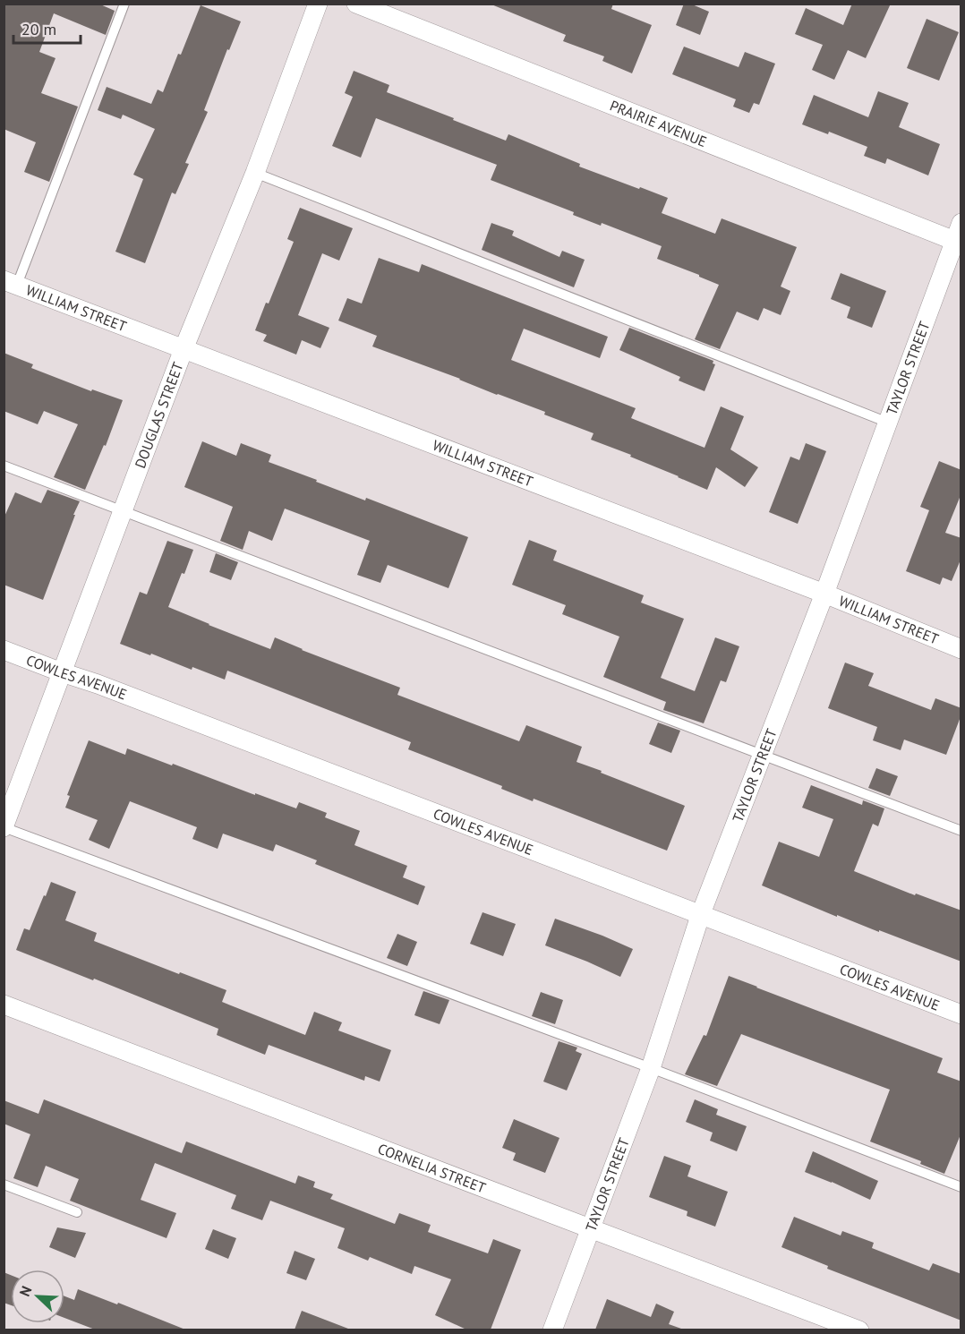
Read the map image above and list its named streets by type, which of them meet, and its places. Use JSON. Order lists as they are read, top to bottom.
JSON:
{
  "streets": {
    "street": [
      "PRAIRIE AVENUE",
      "WILLIAM STREET",
      "TAYLOR STREET",
      "DOUGLAS STREET",
      "COWLES AVENUE",
      "CORNELIA STREET"
    ]
  },
  "crossings": [
    ["PRAIRIE AVENUE", "TAYLOR STREET"],
    ["WILLIAM STREET", "TAYLOR STREET"],
    ["WILLIAM STREET", "DOUGLAS STREET"],
    ["TAYLOR STREET", "COWLES AVENUE"],
    ["TAYLOR STREET", "CORNELIA STREET"],
    ["DOUGLAS STREET", "COWLES AVENUE"]
  ],
  "scale_bar": "20 m",
  "north": "top left"
}
